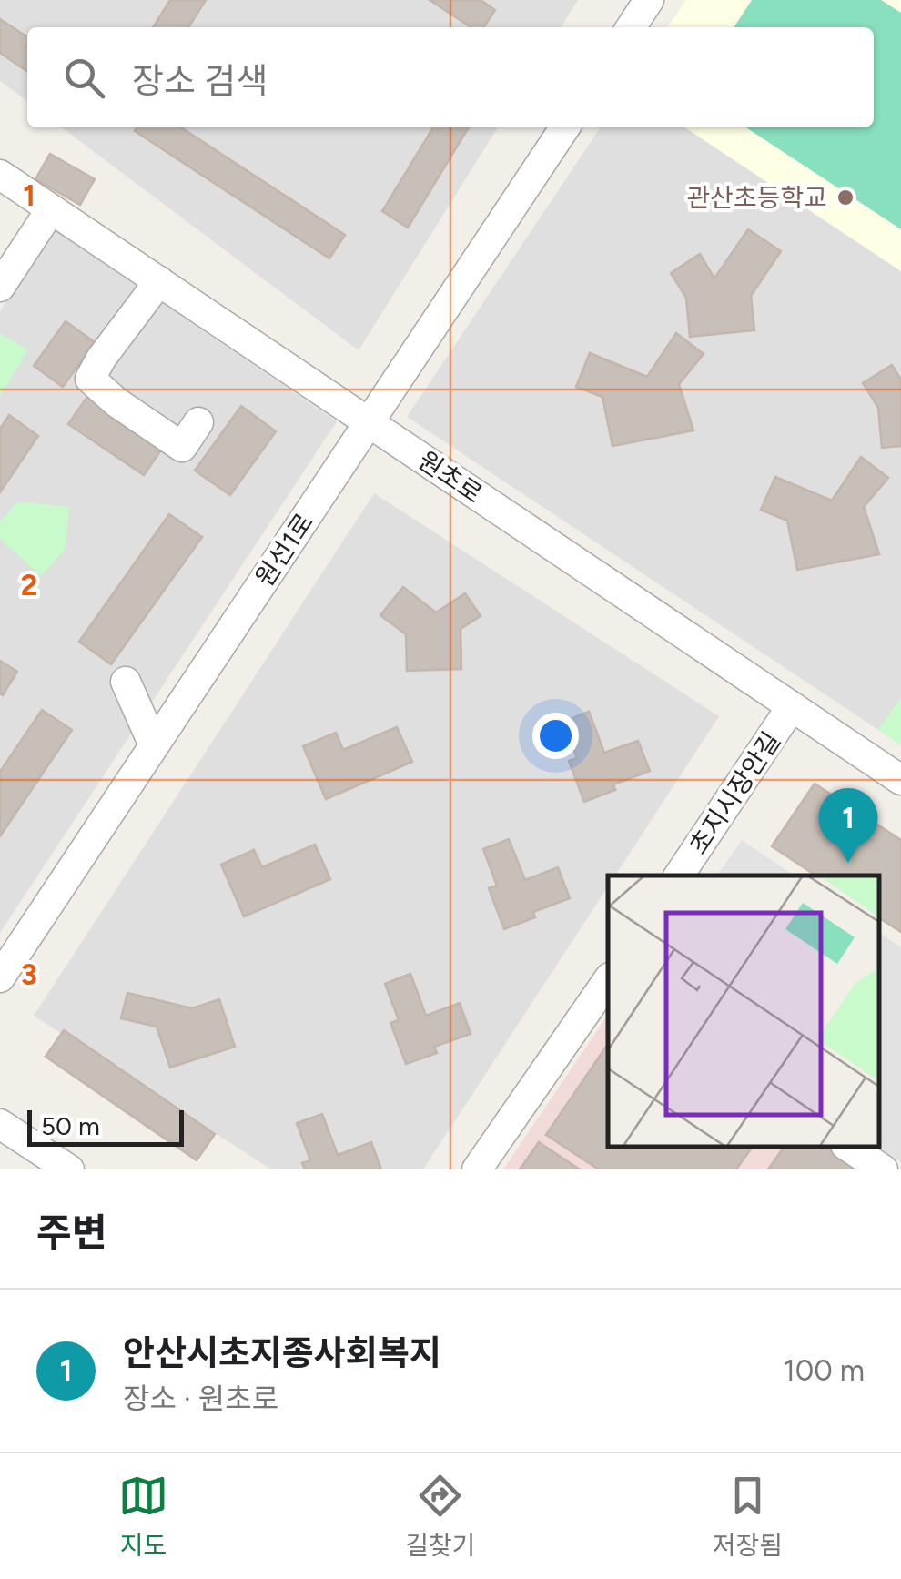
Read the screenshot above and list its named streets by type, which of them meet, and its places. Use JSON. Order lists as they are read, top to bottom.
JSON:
{
  "streets": {
    "street": ["원초로", "원선1로", "초지시장안길"]
  },
  "crossings": [
    ["원초로", "원선1로"],
    ["원초로", "초지시장안길"]
  ],
  "places": ["관산초등학교"],
  "scale_bar": "50 m",
  "page": {
    "search": "장소 검색",
    "pins": "1",
    "scale": "50 m",
    "heading": "주변",
    "list": [
      {
        "mark": "1",
        "name": "안산시초지종사회복지",
        "note": "장소 · 원초로",
        "value": "100 m"
      }
    ],
    "nav": ["지도", "길찾기", "저장됨"]
  },
  "grid": {
    "rows": ["1", "2", "3"]
  }
}
